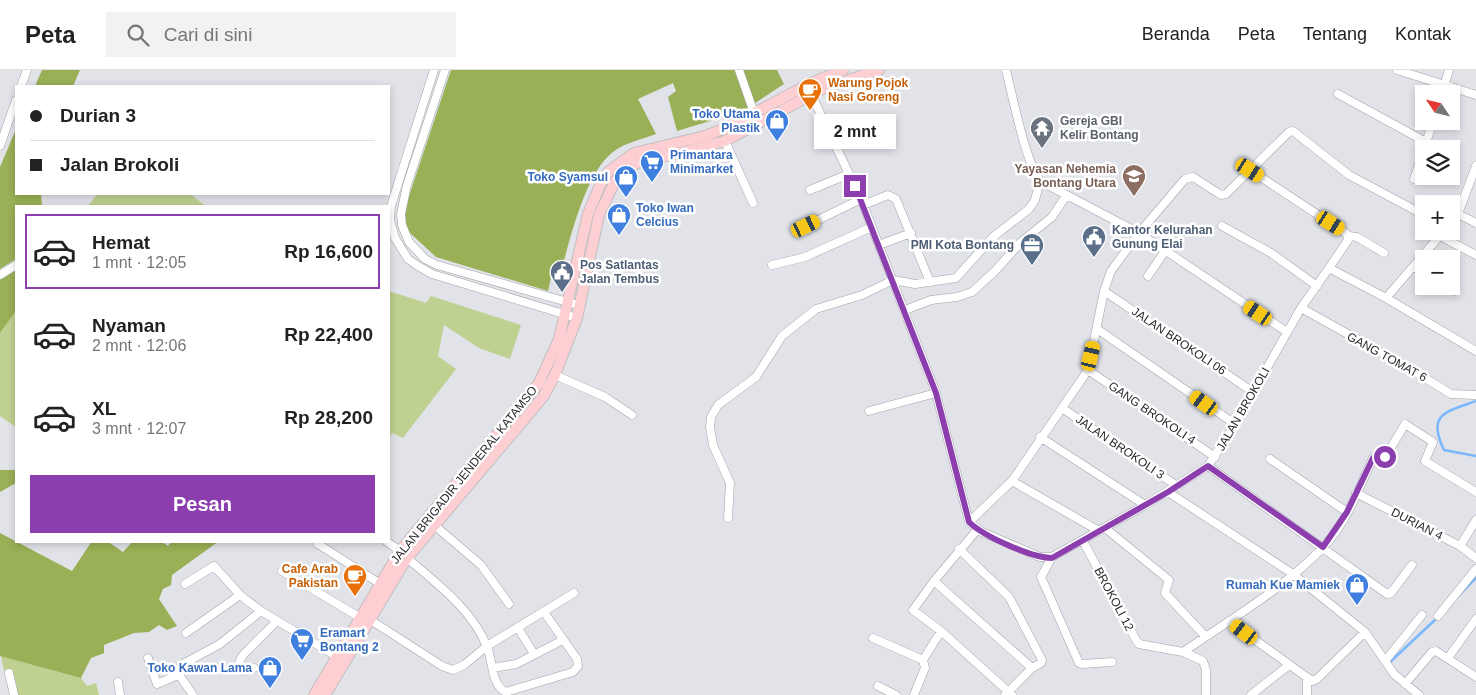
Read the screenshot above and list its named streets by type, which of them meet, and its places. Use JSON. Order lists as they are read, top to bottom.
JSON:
{
  "streets": {
    "main road": ["JALAN BRIGADIR JENDERAL KATAMSO"],
    "street": [
      "JALAN BROKOLI 06",
      "GANG TOMAT 6",
      "JALAN BROKOLI",
      "GANG BROKOLI 4",
      "JALAN BROKOLI 3",
      "DURIAN 4",
      "BROKOLI 12"
    ]
  },
  "crossings": [
    ["JALAN BROKOLI 06", "JALAN BROKOLI"],
    ["GANG TOMAT 6", "JALAN BROKOLI"],
    ["JALAN BROKOLI", "GANG BROKOLI 4"],
    ["JALAN BROKOLI", "JALAN BROKOLI 3"],
    ["JALAN BROKOLI", "BROKOLI 12"]
  ],
  "places": {
    "cafe": ["Warung Pojok Nasi Goreng", "Cafe Arab Pakistan"],
    "shop": [
      "Toko Utama Plastik",
      "Toko Syamsul",
      "Toko Iwan Celcius",
      "Rumah Kue Mamiek",
      "Toko Kawan Lama"
    ],
    "temple": ["Gereja GBI Kelir Bontang"],
    "supermarket": ["Primantara Minimarket", "Eramart Bontang 2"],
    "school or university": ["Yayasan Nehemia Bontang Utara"],
    "public building": ["Kantor Kelurahan Gunung Elai", "Pos Satlantas Jalan Tembus"],
    "office": ["PMI Kota Bontang"]
  },
  "north": "top left",
  "page": {
    "header": "Peta",
    "search": "Cari di sini",
    "nav": [
      "Beranda",
      "Peta",
      "Tentang",
      "Kontak"
    ],
    "map_buttons": ["+", "−"],
    "banner": ["Durian 3", "Jalan Brokoli"],
    "bubble": "2 mnt",
    "list": [
      {
        "name": "Hemat",
        "note": "1 mnt · 12:05",
        "value": "Rp 16,600"
      },
      {
        "name": "Nyaman",
        "note": "2 mnt · 12:06",
        "value": "Rp 22,400"
      },
      {
        "name": "XL",
        "note": "3 mnt · 12:07",
        "value": "Rp 28,200"
      }
    ],
    "buttons": "Pesan"
  }
}
